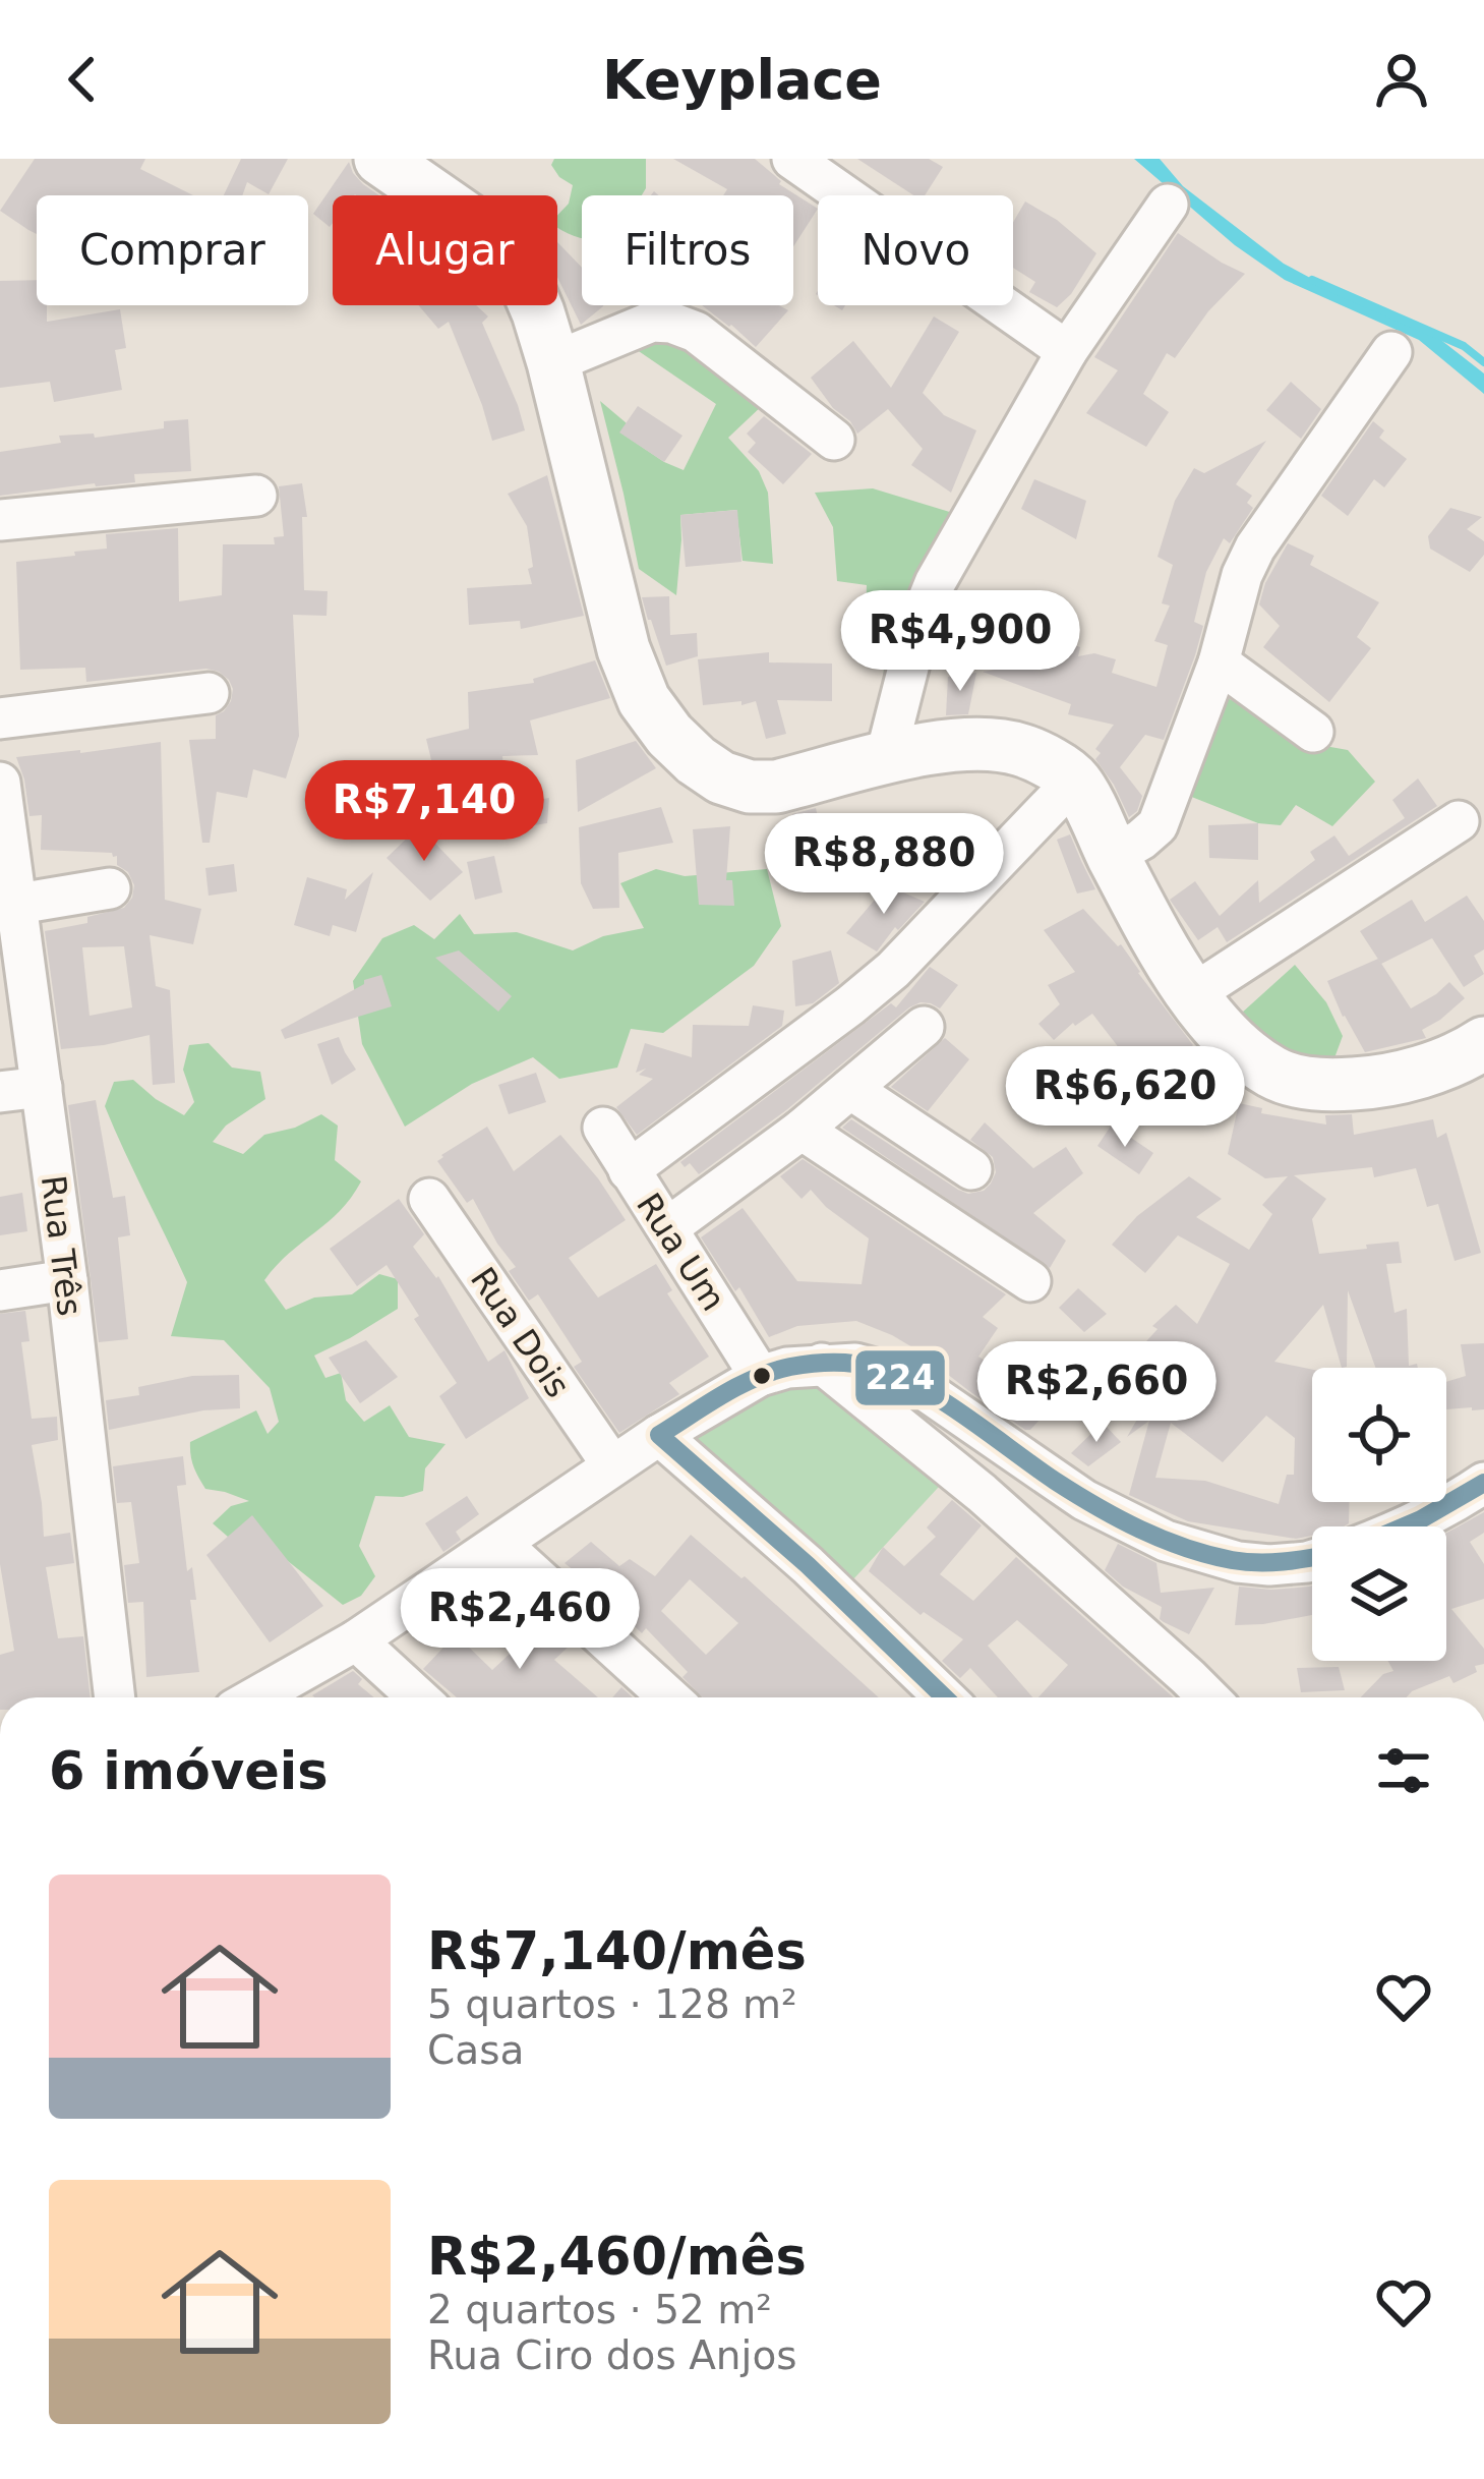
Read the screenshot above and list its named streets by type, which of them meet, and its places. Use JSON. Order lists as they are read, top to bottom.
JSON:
{
  "streets": {
    "street": ["Rua Três", "Rua Um", "Rua Dois"]
  },
  "lines": ["transit line 224"],
  "page": {
    "header": "Keyplace",
    "chip": [
      "Comprar",
      "Alugar",
      "Filtros",
      "Novo"
    ],
    "price": [
      "R$4,900",
      "R$7,140",
      "R$8,880",
      "R$6,620",
      "R$2,660",
      "R$2,460"
    ],
    "heading": "6 imóveis",
    "list": [
      {
        "name": "R$7,140/mês",
        "note": "5 quartos · 128 m² · Casa"
      },
      {
        "name": "R$2,460/mês",
        "note": "2 quartos · 52 m² · Rua Ciro dos Anjos"
      }
    ]
  }
}
